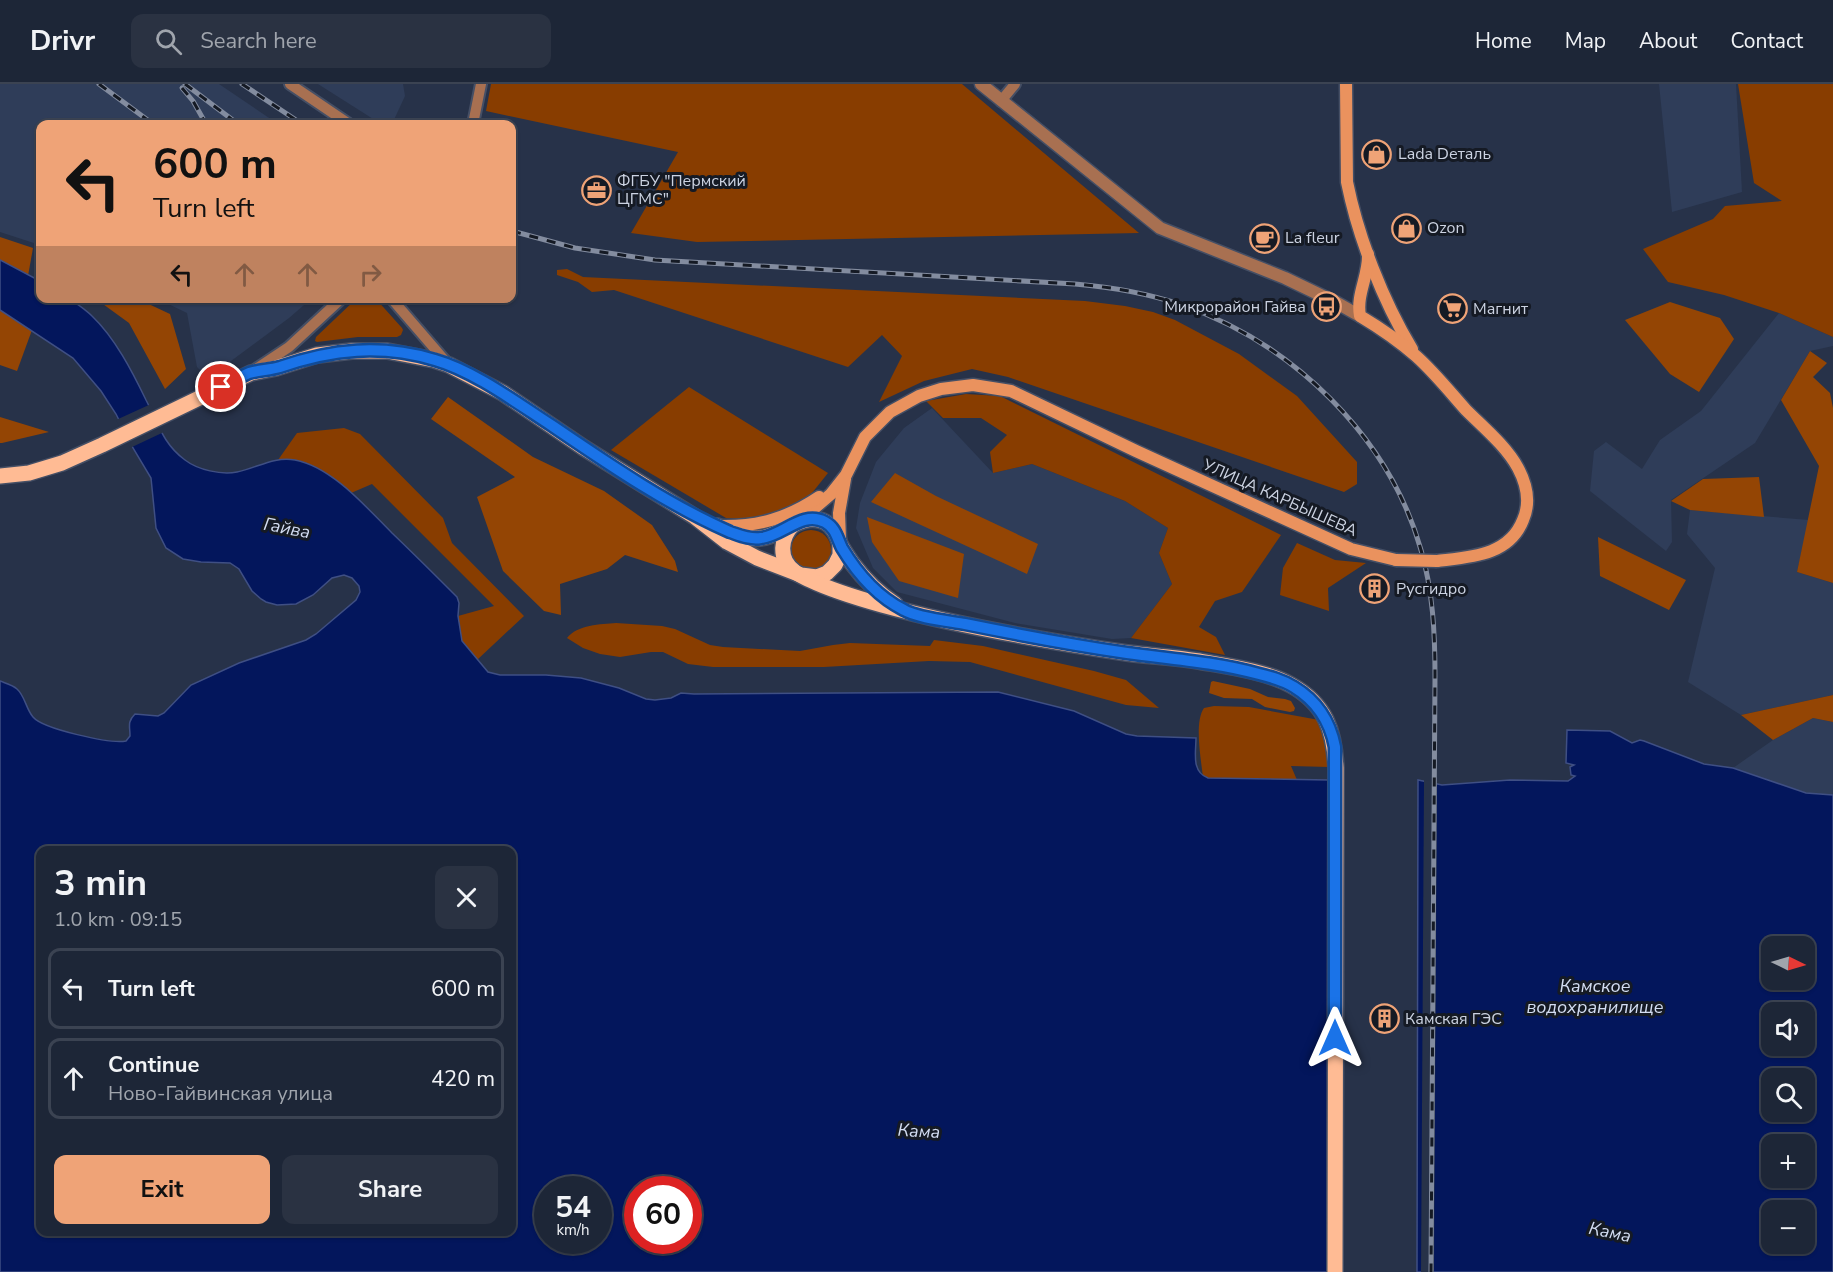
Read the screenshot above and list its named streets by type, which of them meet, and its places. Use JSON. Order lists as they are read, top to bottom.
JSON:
{
  "streets": {
    "main road": ["УЛИЦА КАРБЫШЕВА"]
  },
  "water": ["Гайва", "Камское водохранилище", "Кама"],
  "places": {
    "shop": ["Lada Dеталь", "Ozon"],
    "office": ["ФГБУ \"Пермский ЦГМС\""],
    "cafe": ["La fleur"],
    "bus stop": ["Микрорайон Гайва"],
    "supermarket": ["Магнит"],
    "building": ["Русгидро", "Камская ГЭС"]
  },
  "north": "right",
  "page": {
    "header": "Drivr",
    "search": "Search here",
    "nav": [
      "Home",
      "Map",
      "About",
      "Contact"
    ],
    "turn": ["600 m", "Turn left"],
    "heading": ["3 min", "1.0 km · 09:15"],
    "map_buttons": ["+", "−"],
    "list": [
      {
        "name": "Turn left",
        "value": "600 m"
      },
      {
        "name": "Continue",
        "note": "Ново-Гайвинская улица",
        "value": "420 m"
      }
    ],
    "buttons": ["Exit", "Share"],
    "speed": "54 km/h",
    "limit": "60"
  }
}
